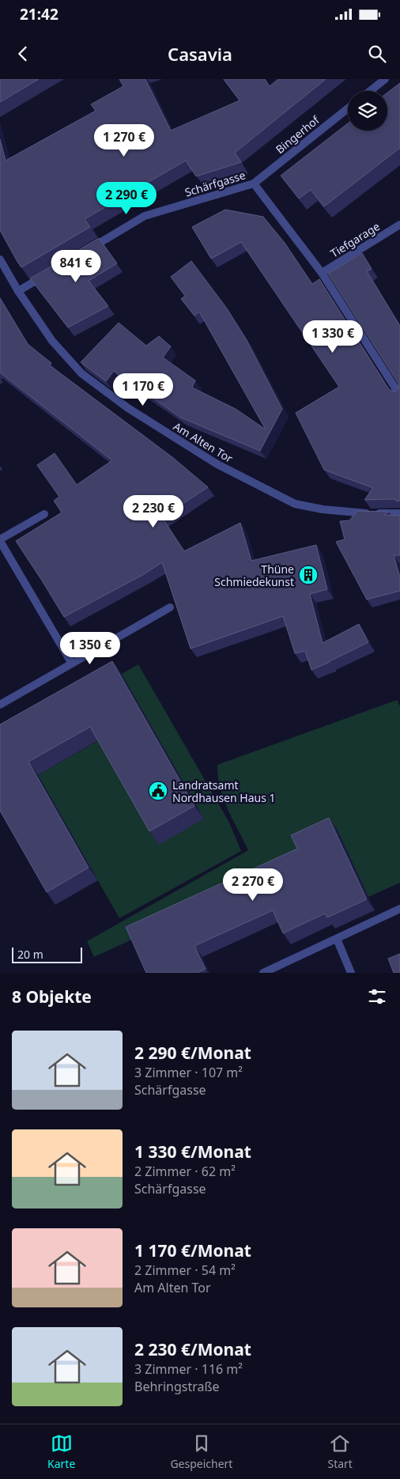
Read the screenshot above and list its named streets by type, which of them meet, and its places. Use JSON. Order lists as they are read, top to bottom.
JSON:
{
  "streets": {
    "street": [
      "Bingerhof",
      "Schärfgasse",
      "Tiefgarage",
      "Am Alten Tor"
    ]
  },
  "crossings": [
    ["Bingerhof", "Schärfgasse"],
    ["Schärfgasse", "Tiefgarage"]
  ],
  "places": {
    "building": ["Thüne Schmiedekunst"],
    "public building": ["Landratsamt Nordhausen Haus 1"]
  },
  "scale_bar": "20 m",
  "page": {
    "status": "21:42",
    "header": "Casavia",
    "price": [
      "1 270 €",
      "2 290 €",
      "841 €",
      "1 330 €",
      "1 170 €",
      "2 230 €",
      "1 350 €",
      "2 270 €"
    ],
    "scale": "20 m",
    "heading": "8 Objekte",
    "list": [
      {
        "name": "2 290 €/Monat",
        "note": "3 Zimmer · 107 m² · Schärfgasse"
      },
      {
        "name": "1 330 €/Monat",
        "note": "2 Zimmer · 62 m² · Schärfgasse"
      },
      {
        "name": "1 170 €/Monat",
        "note": "2 Zimmer · 54 m² · Am Alten Tor"
      },
      {
        "name": "2 230 €/Monat",
        "note": "3 Zimmer · 116 m² · Behringstraße"
      }
    ],
    "tabs": ["Karte", "Gespeichert", "Start"]
  }
}
